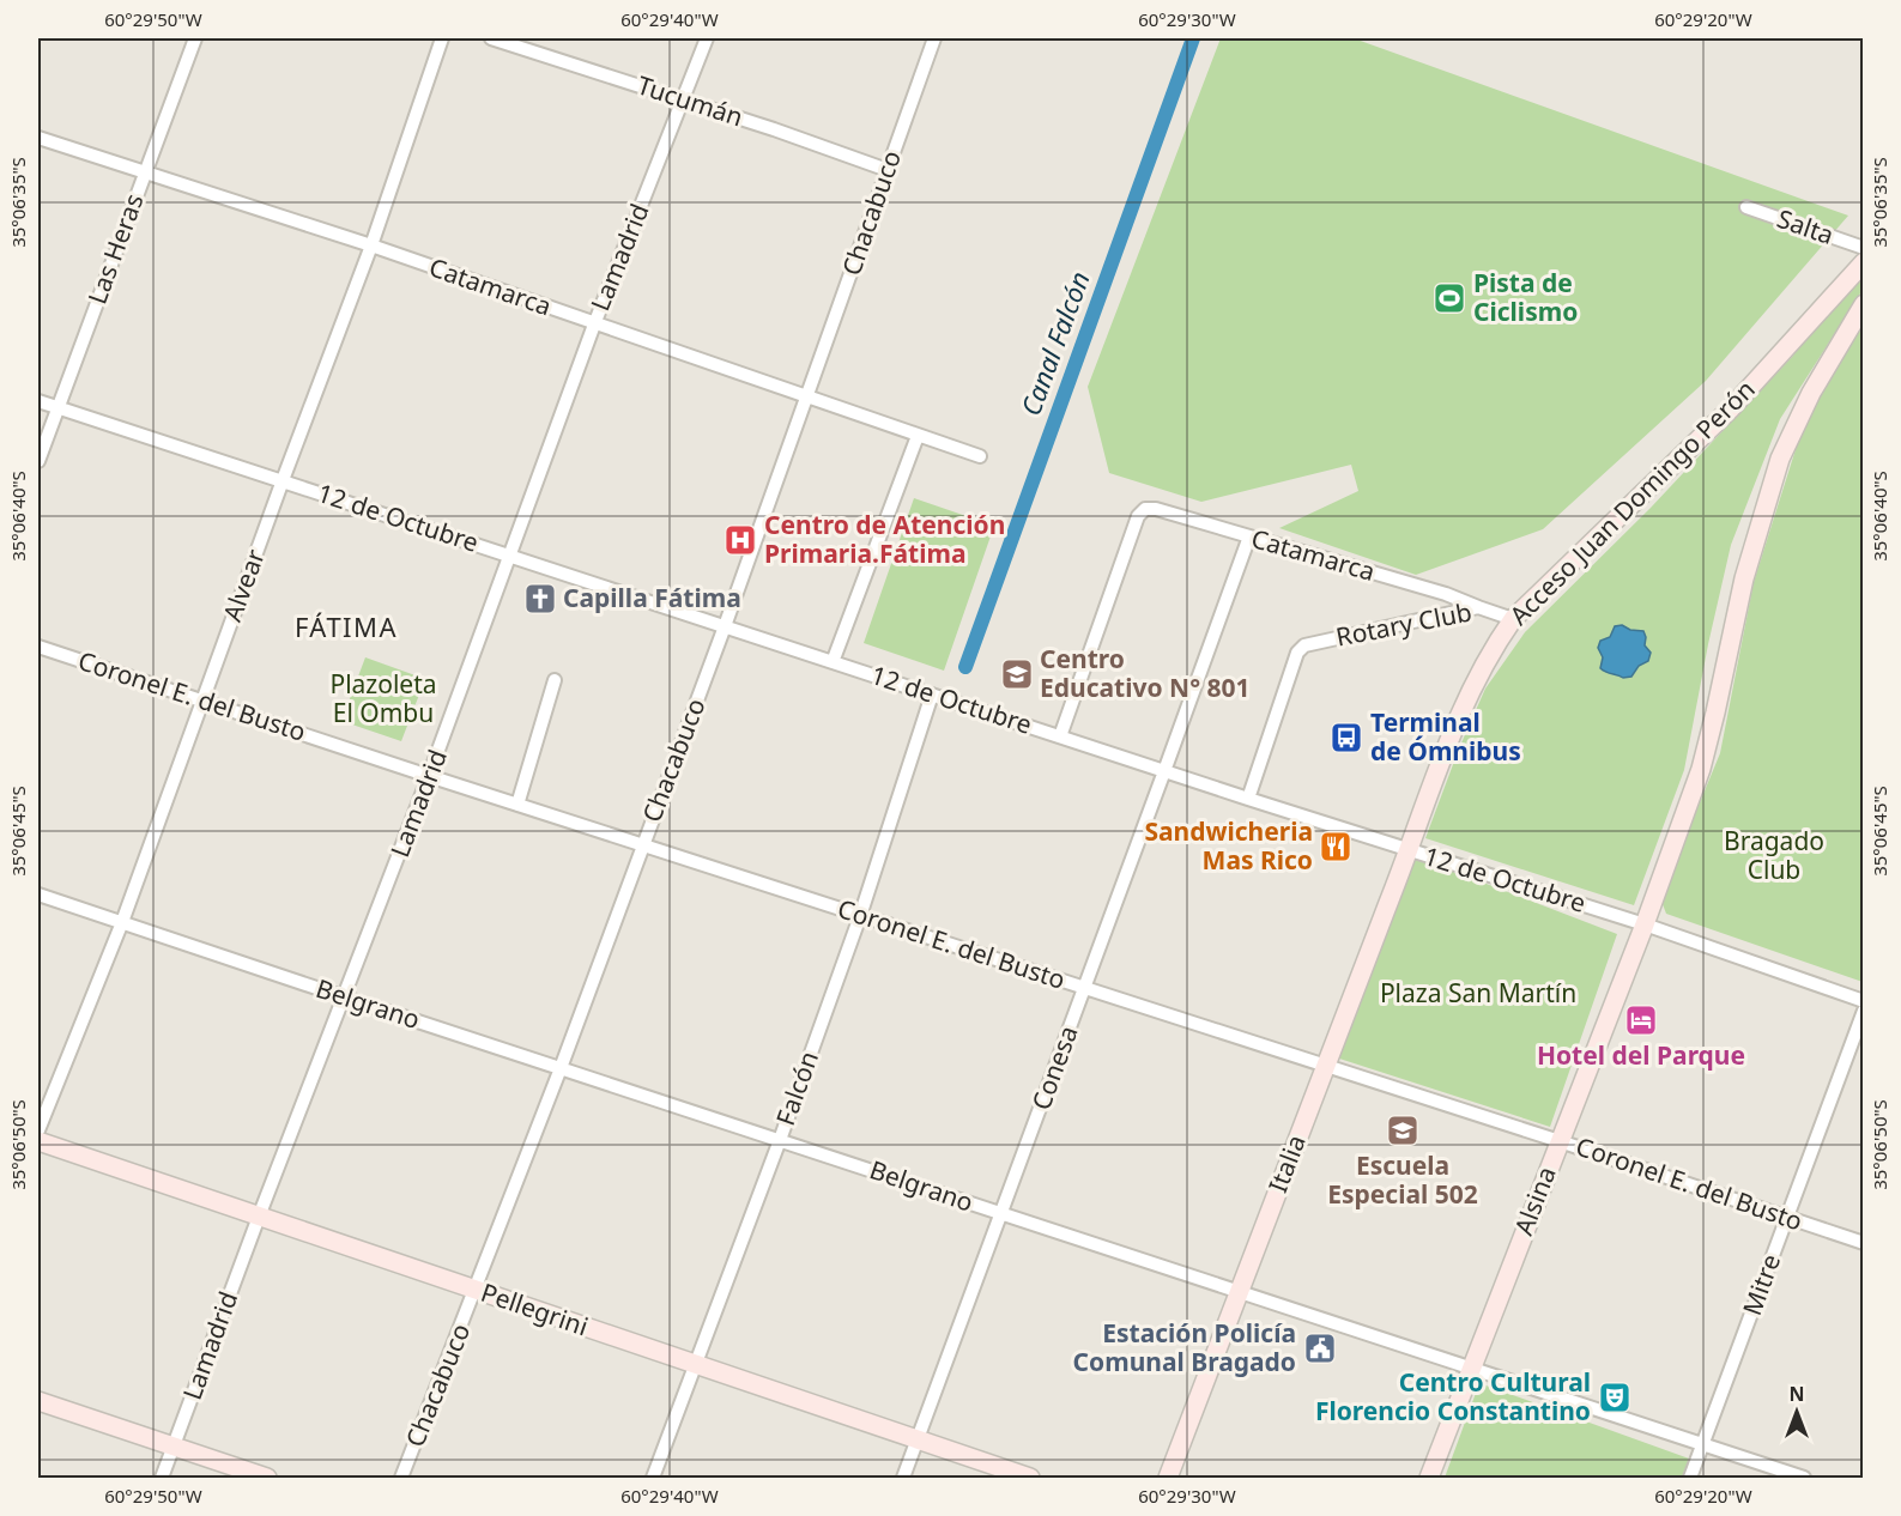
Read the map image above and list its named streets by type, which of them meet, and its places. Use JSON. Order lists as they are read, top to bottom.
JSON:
{
  "streets": {
    "main road": [
      "Acceso Juan Domingo Perón",
      "Italia",
      "Alsina",
      "Pellegrini"
    ],
    "street": [
      "Tucumán",
      "Chacabuco",
      "Salta",
      "Las Heras",
      "Lamadrid",
      "Catamarca",
      "12 de Octubre",
      "Alvear",
      "Rotary Club",
      "Coronel E. del Busto",
      "Belgrano",
      "Conesa",
      "Falcón",
      "Mitre"
    ]
  },
  "crossings": [
    ["Tucumán", "Chacabuco"],
    ["Tucumán", "Lamadrid"],
    ["Chacabuco", "Catamarca"],
    ["Chacabuco", "12 de Octubre"],
    ["Chacabuco", "Coronel E. del Busto"],
    ["Chacabuco", "Belgrano"],
    ["Chacabuco", "Pellegrini"],
    ["Las Heras", "Catamarca"],
    ["Las Heras", "12 de Octubre"],
    ["Lamadrid", "Catamarca"],
    ["Lamadrid", "12 de Octubre"],
    ["Lamadrid", "Coronel E. del Busto"],
    ["Lamadrid", "Belgrano"],
    ["Lamadrid", "Pellegrini"],
    ["Catamarca", "12 de Octubre"],
    ["Catamarca", "Alvear"],
    ["Catamarca", "Rotary Club"],
    ["Catamarca", "Conesa"],
    ["Acceso Juan Domingo Perón", "12 de Octubre"],
    ["Acceso Juan Domingo Perón", "Rotary Club"],
    ["Acceso Juan Domingo Perón", "Italia"],
    ["12 de Octubre", "Alvear"],
    ["12 de Octubre", "Rotary Club"],
    ["12 de Octubre", "Conesa"],
    ["12 de Octubre", "Falcón"],
    ["12 de Octubre", "Italia"],
    ["12 de Octubre", "Alsina"],
    ["Alvear", "Coronel E. del Busto"],
    ["Alvear", "Belgrano"],
    ["Coronel E. del Busto", "Conesa"],
    ["Coronel E. del Busto", "Falcón"],
    ["Coronel E. del Busto", "Italia"],
    ["Coronel E. del Busto", "Alsina"],
    ["Coronel E. del Busto", "Mitre"],
    ["Belgrano", "Conesa"],
    ["Belgrano", "Falcón"],
    ["Belgrano", "Italia"],
    ["Belgrano", "Alsina"],
    ["Belgrano", "Mitre"],
    ["Conesa", "Pellegrini"],
    ["Falcón", "Pellegrini"]
  ],
  "districts": ["FÁTIMA"],
  "water": ["Canal Falcón"],
  "parks": ["Plazoleta El Ombu", "Bragado Club", "Plaza San Martín"],
  "places": {
    "sports": ["Pista de Ciclismo"],
    "hospital": ["Centro de Atención Primaria.Fátima"],
    "church": ["Capilla Fátima"],
    "school or university": ["Centro Educativo N° 801", "Escuela Especial 502"],
    "bus stop": ["Terminal de Ómnibus"],
    "restaurant": ["Sandwicheria Mas Rico"],
    "hotel": ["Hotel del Parque"],
    "public building": ["Estación Policía Comunal Bragado"],
    "theatre": ["Centro Cultural Florencio Constantino"]
  },
  "north": "top",
  "coordinates": [
    "60°29'50\"W",
    "60°29'40\"W",
    "60°29'30\"W",
    "60°29'20\"W",
    "35°06'35\"S",
    "35°06'40\"S",
    "35°06'45\"S",
    "35°06'50\"S"
  ]
}
